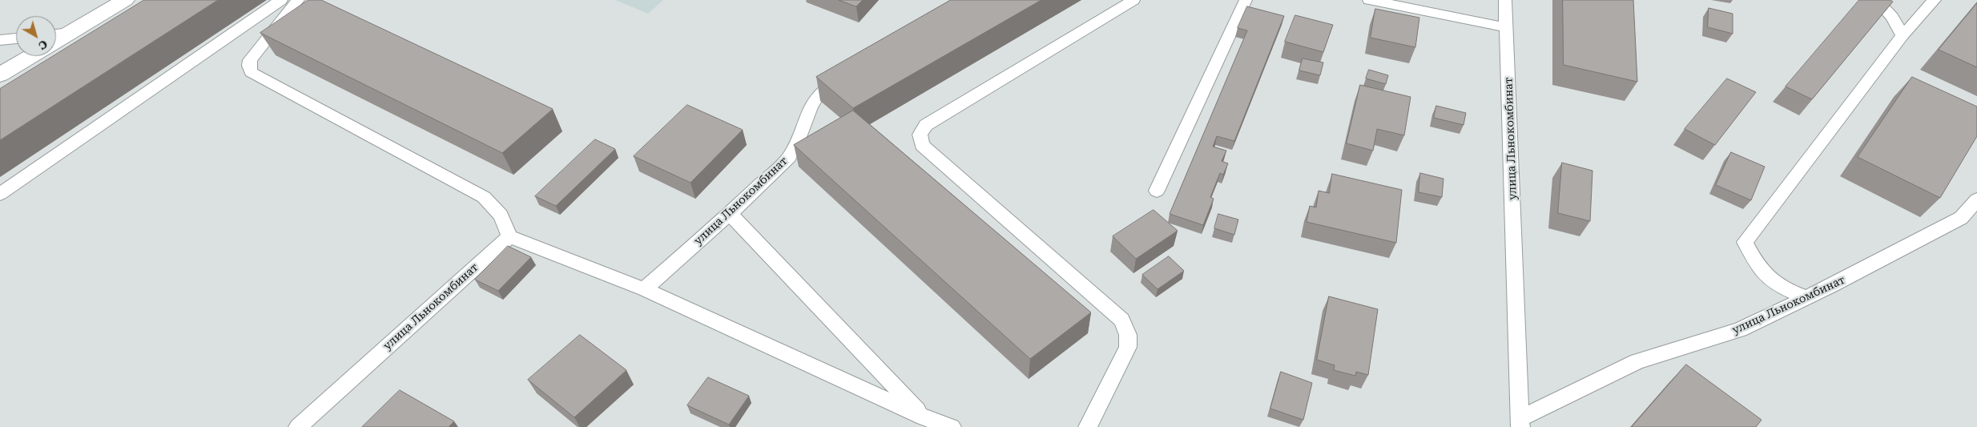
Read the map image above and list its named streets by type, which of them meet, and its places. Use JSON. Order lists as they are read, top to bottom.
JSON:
{
  "streets": {
    "lane": ["улица Льнокомбинат"]
  },
  "north": "bottom right"
}
